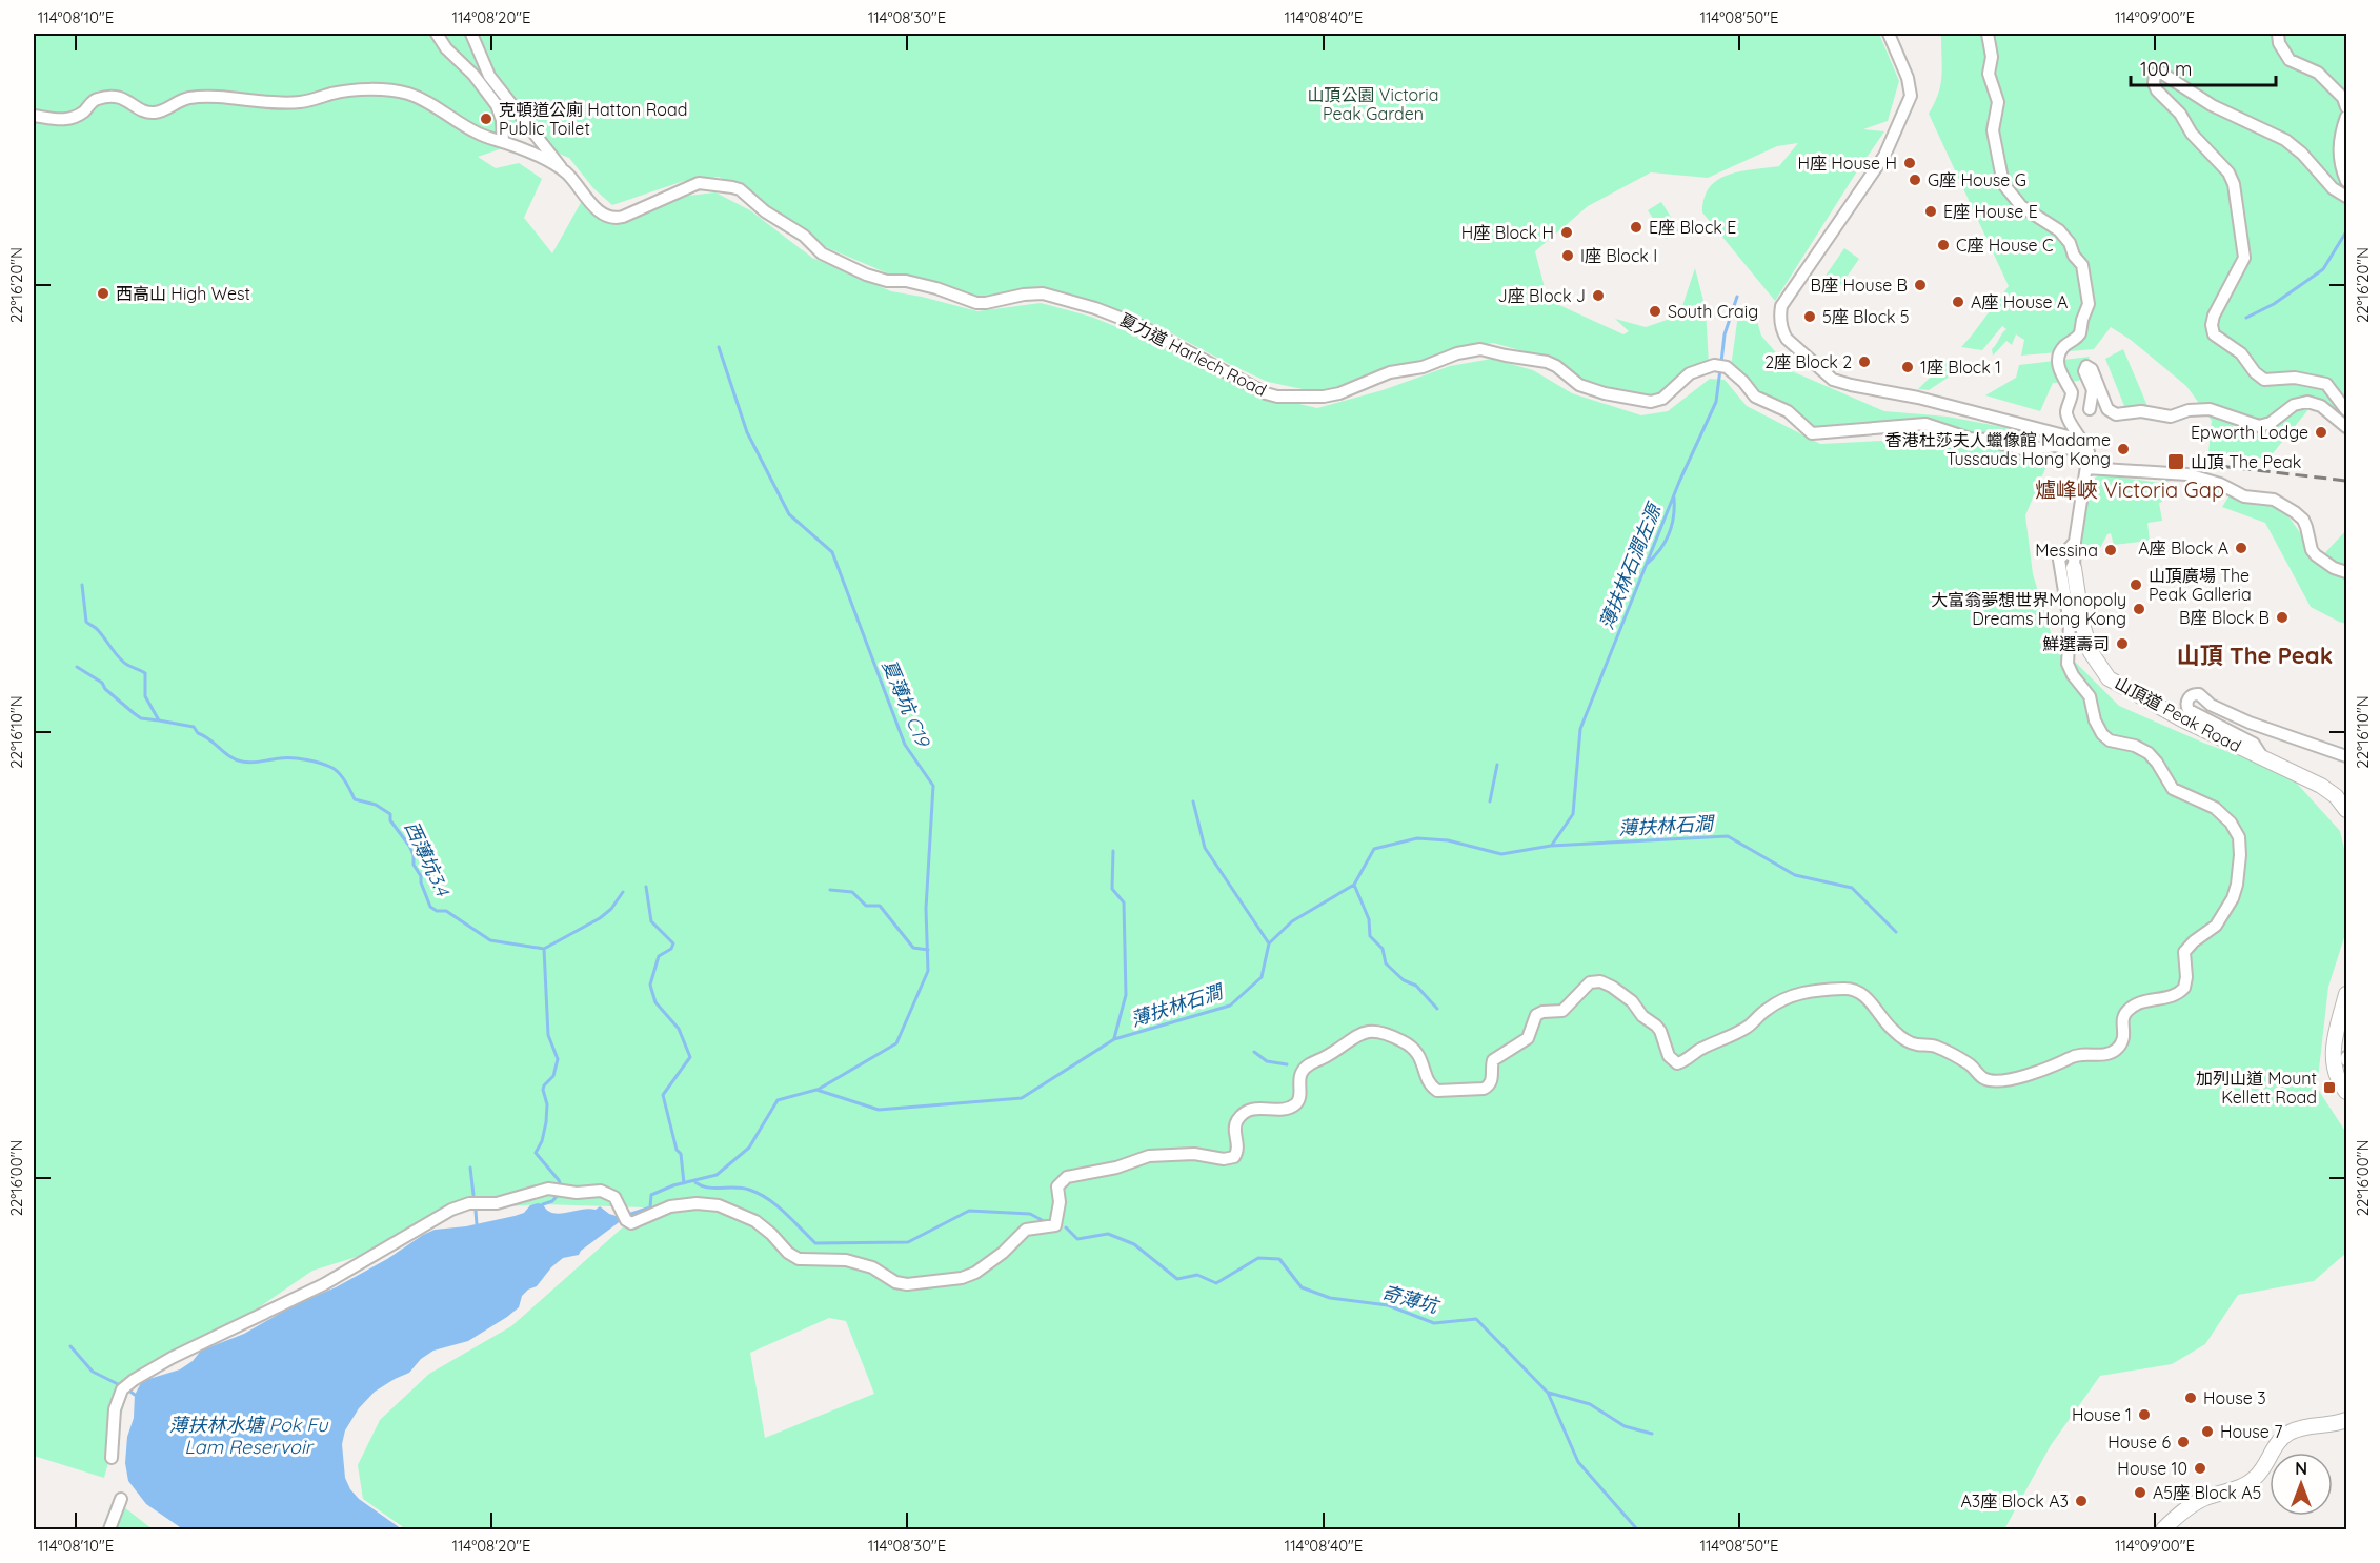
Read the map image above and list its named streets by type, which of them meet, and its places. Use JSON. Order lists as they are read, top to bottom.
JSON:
{
  "streets": {
    "main road": ["山頂道 Peak Road"],
    "street": ["夏力道 Harlech Road"]
  },
  "crossings": [
    ["夏力道 Harlech Road", "山頂道 Peak Road"]
  ],
  "districts": ["爐峰峽 Victoria Gap", "山頂 The Peak"],
  "water": [
    "薄扶林石澗左源",
    "夏薄坑 C19",
    "薄扶林石澗",
    "西薄坑3.4",
    "奇薄坑",
    "薄扶林水塘 Pok Fu Lam Reservoir"
  ],
  "parks": ["山頂公園 Victoria Peak Garden"],
  "places": {
    "other": [
      "克頓道公廁 Hatton Road Public Toilet",
      "H座 House H",
      "G座 House G",
      "E座 House E",
      "E座 Block E",
      "H座 Block H",
      "C座 House C",
      "I座 Block I",
      "B座 House B",
      "西高山 High West",
      "J座 Block J",
      "A座 House A",
      "South Craig",
      "5座 Block 5",
      "2座 Block 2",
      "1座 Block 1",
      "Epworth Lodge",
      "香港杜莎夫人蠟像館 Madame Tussauds Hong Kong",
      "A座 Block A",
      "Messina",
      "山頂廣場 The Peak Galleria",
      "大富翁夢想世界Monopoly Dreams Hong Kong",
      "B座 Block B",
      "鮮選壽司",
      "House 3",
      "House 1",
      "House 7",
      "House 6",
      "House 10",
      "A5座 Block A5",
      "A3座 Block A3"
    ],
    "transit": ["山頂 The Peak", "加列山道 Mount Kellett Road"]
  },
  "scale_bar": "100 m",
  "north": "top",
  "coordinates": [
    "114°08'10\"E",
    "114°08'20\"E",
    "114°08'30\"E",
    "114°08'40\"E",
    "114°08'50\"E",
    "114°09'00\"E",
    "22°16'20\"N",
    "22°16'10\"N",
    "22°16'00\"N"
  ]
}
